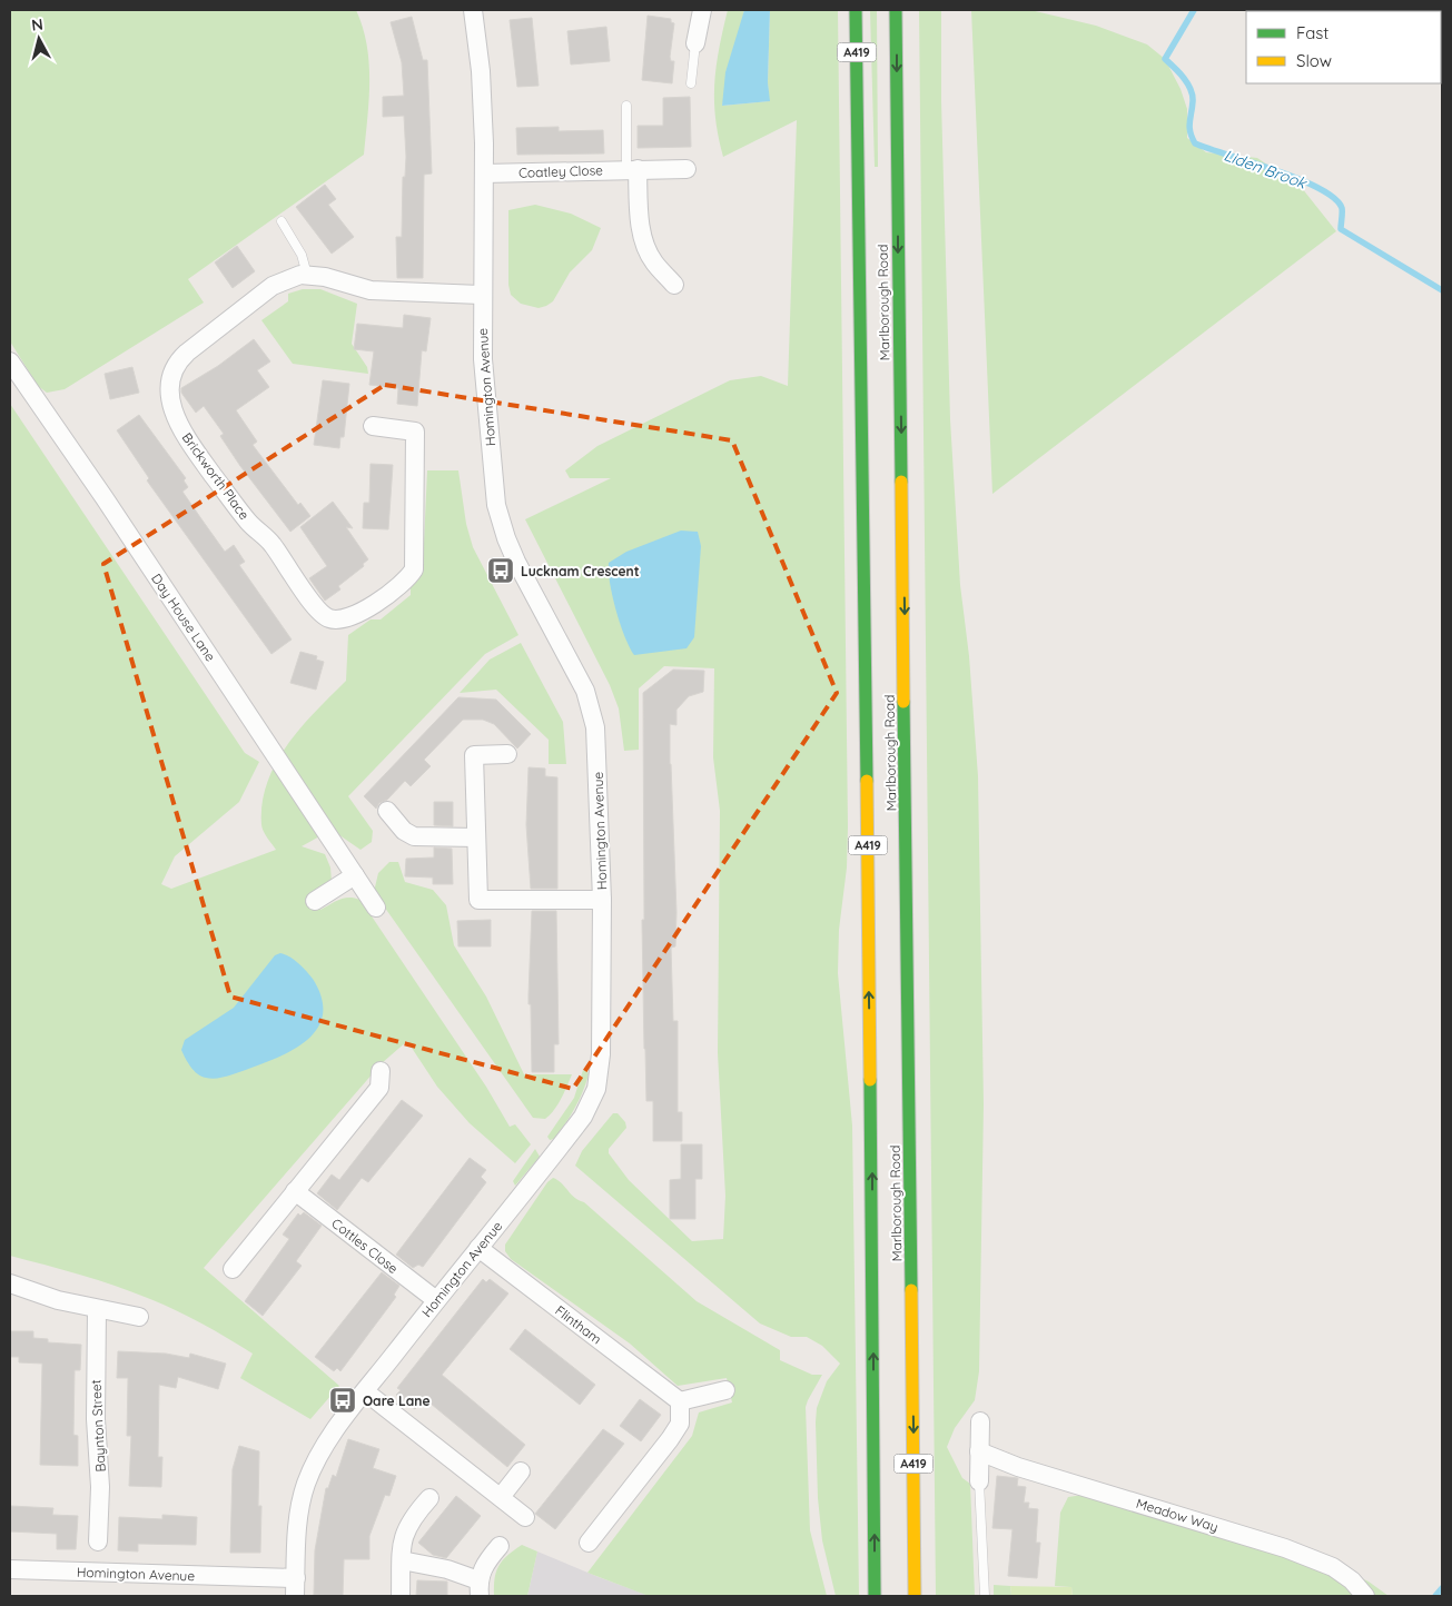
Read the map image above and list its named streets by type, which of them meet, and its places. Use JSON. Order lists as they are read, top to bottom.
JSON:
{
  "streets": {
    "highway": ["A419", "Marlborough Road"],
    "street": [
      "Coatley Close",
      "Homington Avenue",
      "Brickworth Place",
      "Day House Lane",
      "Cottles Close",
      "Flintham",
      "Baynton Street",
      "Meadow Way"
    ]
  },
  "crossings": [
    ["Coatley Close", "Homington Avenue"],
    ["Homington Avenue", "Brickworth Place"],
    ["Homington Avenue", "Cottles Close"],
    ["Homington Avenue", "Flintham"]
  ],
  "water": ["Liden Brook"],
  "places": {
    "bus stop": ["Lucknam Crescent", "Oare Lane"]
  },
  "legend": ["Fast", "Slow"],
  "north": "top"
}
